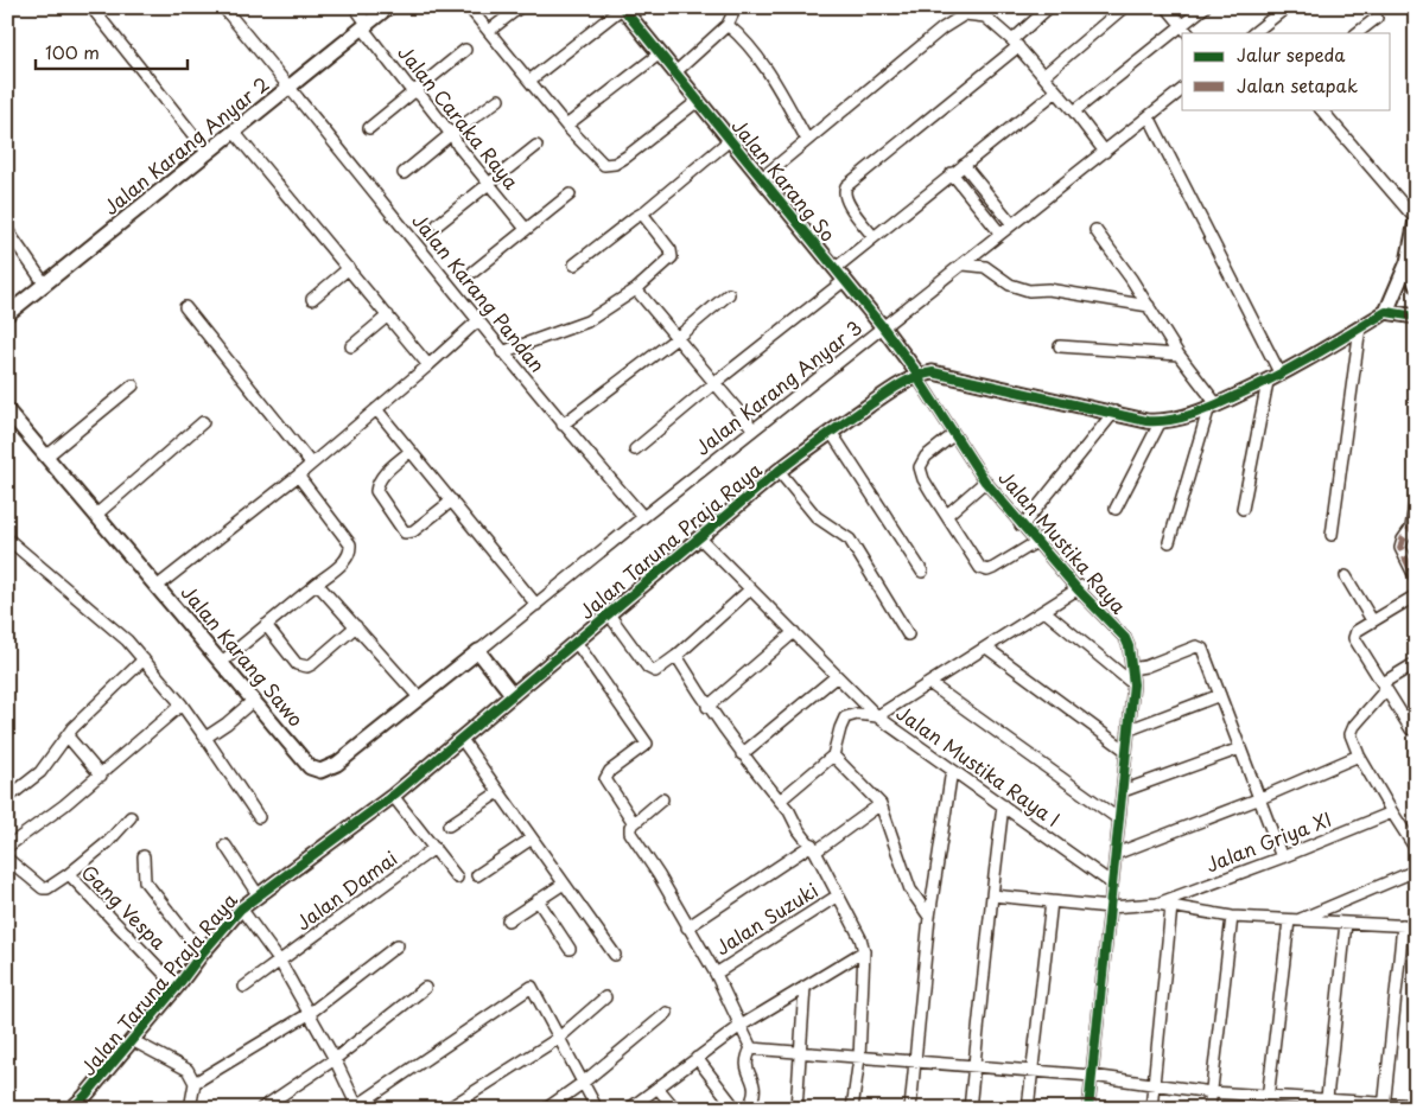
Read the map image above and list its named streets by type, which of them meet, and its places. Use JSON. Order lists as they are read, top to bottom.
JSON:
{
  "streets": {
    "street": [
      "Jalan Caraka Raya",
      "Jalan Karang Anyar 2",
      "Jalan Karang So",
      "Jalan Karang Pandan",
      "Jalan Karang Anyar 3",
      "Jalan Taruna Praja Raya",
      "Jalan Mustika Raya",
      "Jalan Karang Sawo",
      "Jalan Mustika Raya I",
      "Jalan Griya XI",
      "Jalan Damai",
      "Gang Vespa",
      "Jalan Suzuki"
    ]
  },
  "crossings": [
    ["Jalan Caraka Raya", "Jalan Karang Anyar 2"],
    ["Jalan Karang Anyar 2", "Jalan Karang Pandan"],
    ["Jalan Karang So", "Jalan Karang Anyar 3"],
    ["Jalan Karang So", "Jalan Taruna Praja Raya"],
    ["Jalan Karang So", "Jalan Mustika Raya"],
    ["Jalan Karang Pandan", "Jalan Karang Anyar 3"],
    ["Jalan Karang Anyar 3", "Jalan Karang Sawo"],
    ["Jalan Taruna Praja Raya", "Jalan Mustika Raya"],
    ["Jalan Taruna Praja Raya", "Gang Vespa"],
    ["Jalan Mustika Raya", "Jalan Mustika Raya I"]
  ],
  "legend": ["Jalur sepeda", "Jalan setapak"],
  "scale_bar": "100 m"
}
